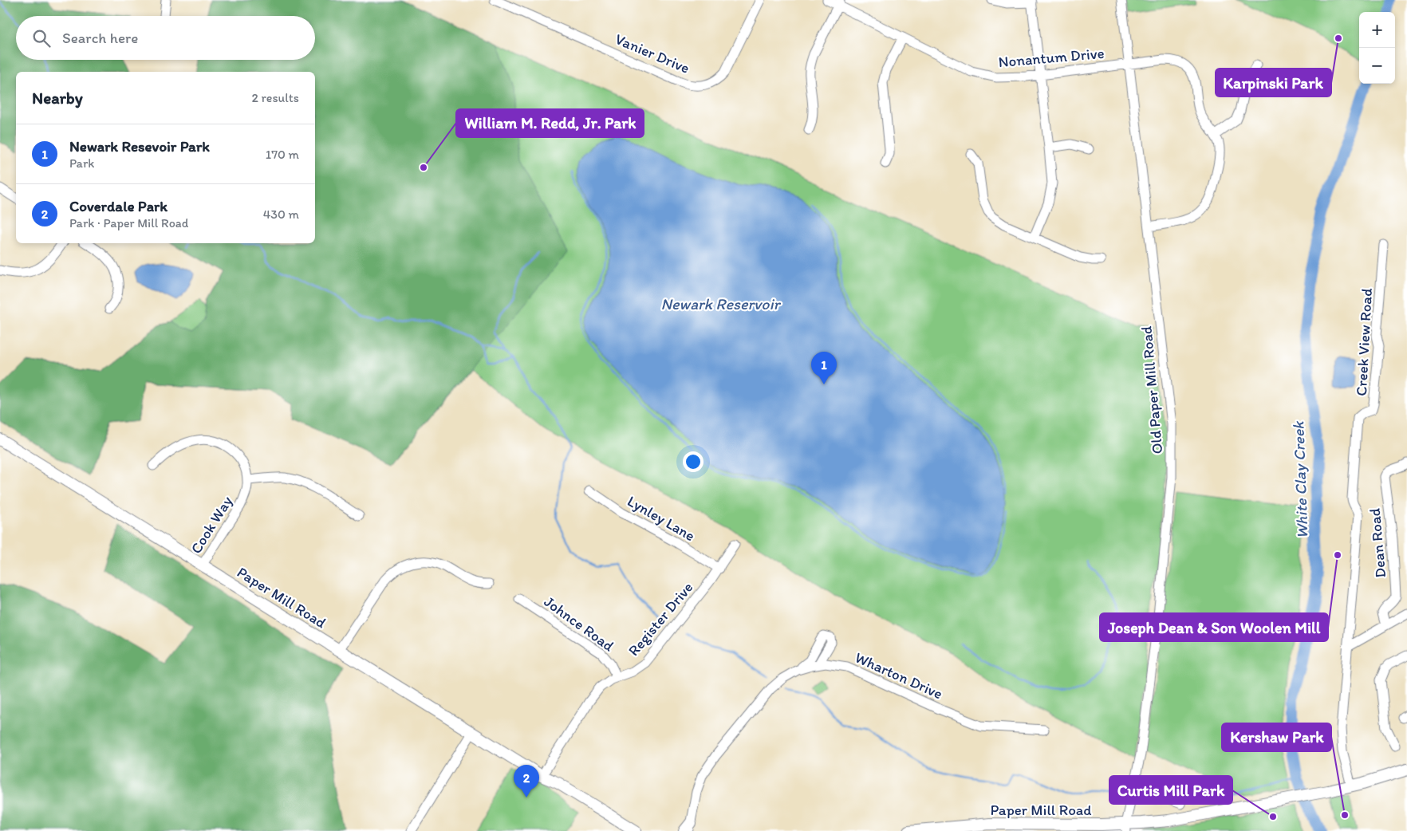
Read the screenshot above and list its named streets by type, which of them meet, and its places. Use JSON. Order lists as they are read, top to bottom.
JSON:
{
  "streets": {
    "main road": ["Paper Mill Road"],
    "street": [
      "Vanier Drive",
      "Nonantum Drive",
      "Creek View Road",
      "Old Paper Mill Road",
      "Lynley Lane",
      "Cook Way",
      "Dean Road",
      "Register Drive",
      "Johnce Road",
      "Wharton Drive"
    ]
  },
  "crossings": [
    ["Nonantum Drive", "Old Paper Mill Road"],
    ["Creek View Road", "Paper Mill Road"],
    ["Old Paper Mill Road", "Paper Mill Road"],
    ["Lynley Lane", "Register Drive"],
    ["Cook Way", "Paper Mill Road"],
    ["Paper Mill Road", "Register Drive"],
    ["Register Drive", "Johnce Road"]
  ],
  "water": ["Newark Reservoir", "White Clay Creek"],
  "places": [
    "Karpinski Park",
    "William M. Redd, Jr. Park",
    "Joseph Dean & Son Woolen Mill",
    "Kershaw Park",
    "Curtis Mill Park"
  ],
  "page": {
    "map_buttons": ["+", "−"],
    "search": "Search here",
    "heading": ["Nearby", "2 results"],
    "list": [
      {
        "mark": "1",
        "name": "Newark Resevoir Park",
        "note": "Park",
        "value": "170 m"
      },
      {
        "mark": "2",
        "name": "Coverdale Park",
        "note": "Park · Paper Mill Road",
        "value": "430 m"
      }
    ],
    "pins": ["1", "2"]
  }
}
